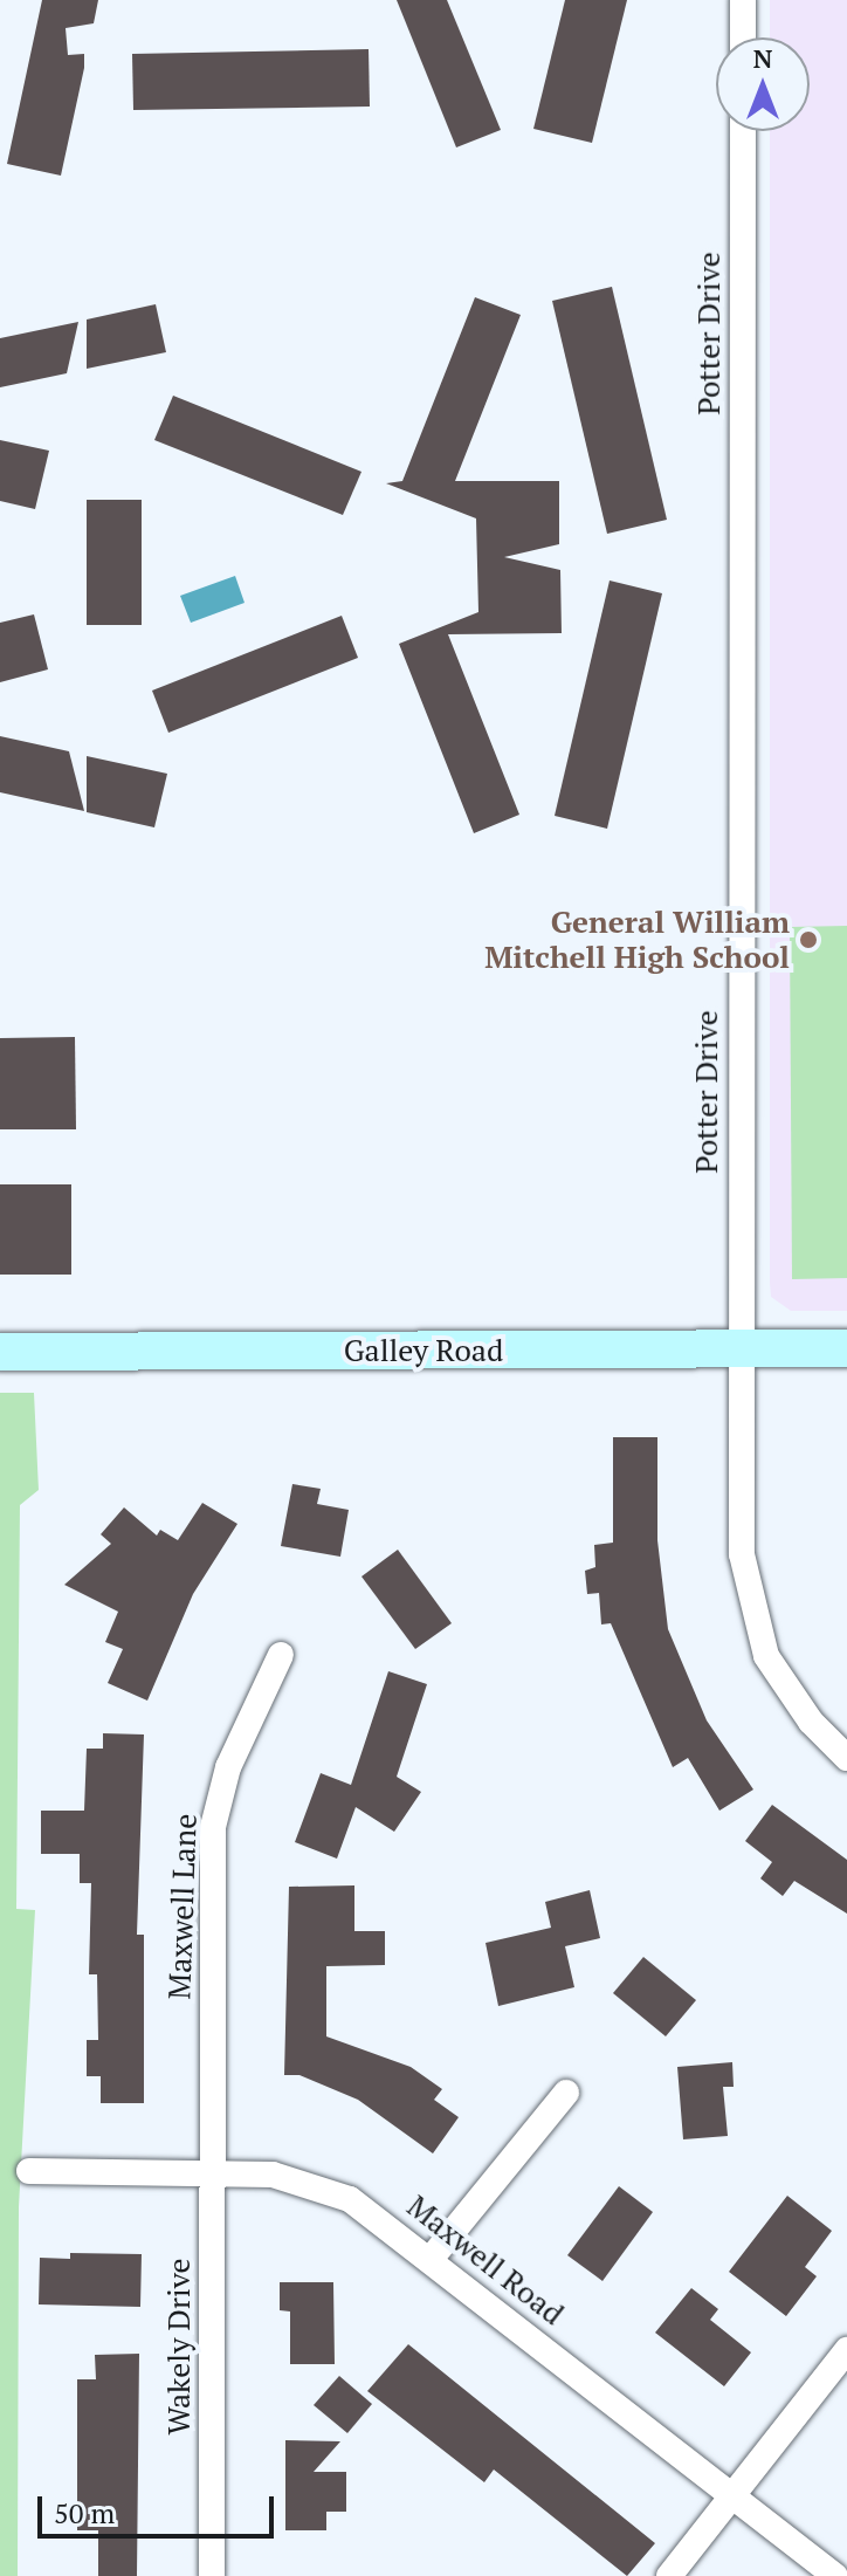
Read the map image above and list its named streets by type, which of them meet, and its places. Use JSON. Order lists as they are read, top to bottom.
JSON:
{
  "streets": {
    "main road": ["Galley Road"],
    "street": [
      "Potter Drive",
      "Maxwell Lane",
      "Maxwell Road",
      "Wakely Drive"
    ]
  },
  "crossings": [
    ["Potter Drive", "Galley Road"],
    ["Maxwell Lane", "Maxwell Road"],
    ["Maxwell Lane", "Wakely Drive"],
    ["Maxwell Road", "Wakely Drive"]
  ],
  "places": ["General William Mitchell High School"],
  "scale_bar": "50 m",
  "north": "top"
}
